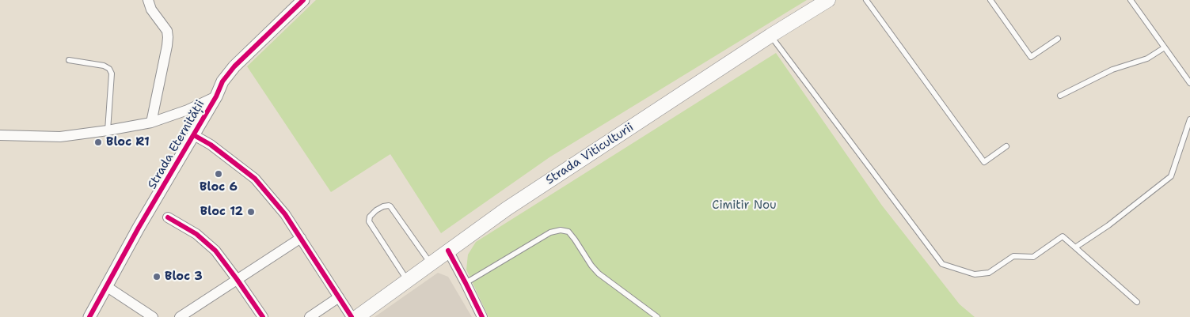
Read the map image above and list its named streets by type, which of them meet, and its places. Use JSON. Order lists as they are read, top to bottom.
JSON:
{
  "streets": {
    "main road": ["Strada Viticulturii"],
    "street": ["Strada Eternității"]
  },
  "parks": ["Cimitir Nou"],
  "places": [
    "Bloc R1",
    "Bloc 6",
    "Bloc 12",
    "Bloc 3"
  ]
}
